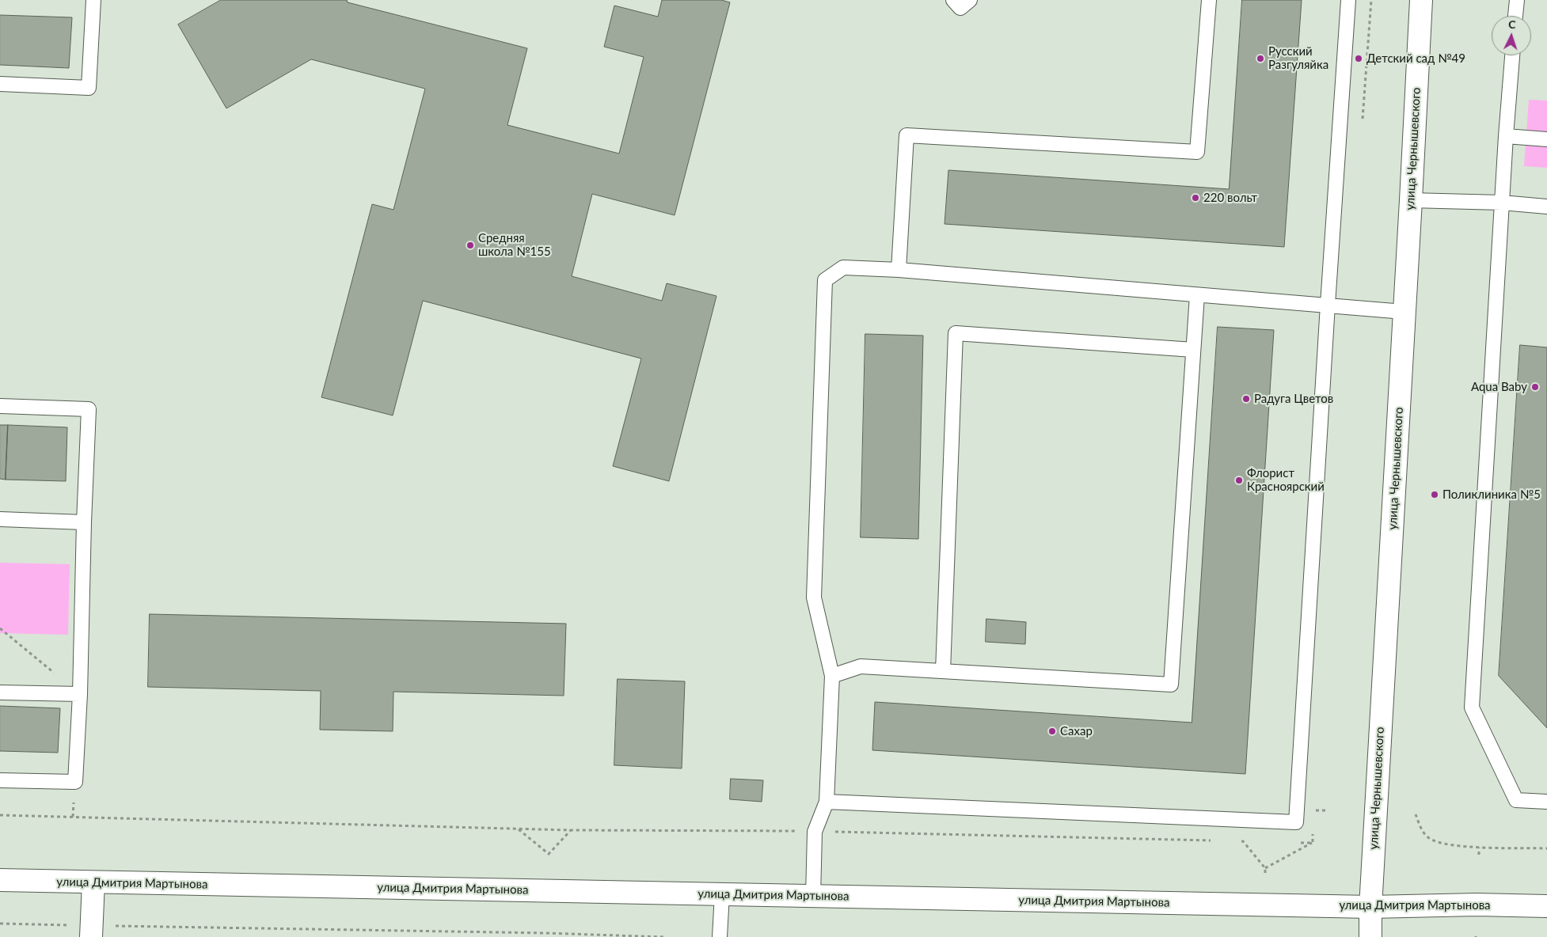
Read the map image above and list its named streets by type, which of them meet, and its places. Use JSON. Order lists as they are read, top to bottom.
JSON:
{
  "streets": {
    "street": ["улица Чернышевского", "улица Дмитрия Мартынова"]
  },
  "crossings": [
    ["улица Чернышевского", "улица Дмитрия Мартынова"]
  ],
  "places": [
    "Русский Разгуляйка",
    "Детский сад №49",
    "220 вольт",
    "Средняя школа №155",
    "Aqua Baby",
    "Радуга Цветов",
    "Флорист Красноярский",
    "Поликлиника №5",
    "Сахар"
  ],
  "north": "top"
}
